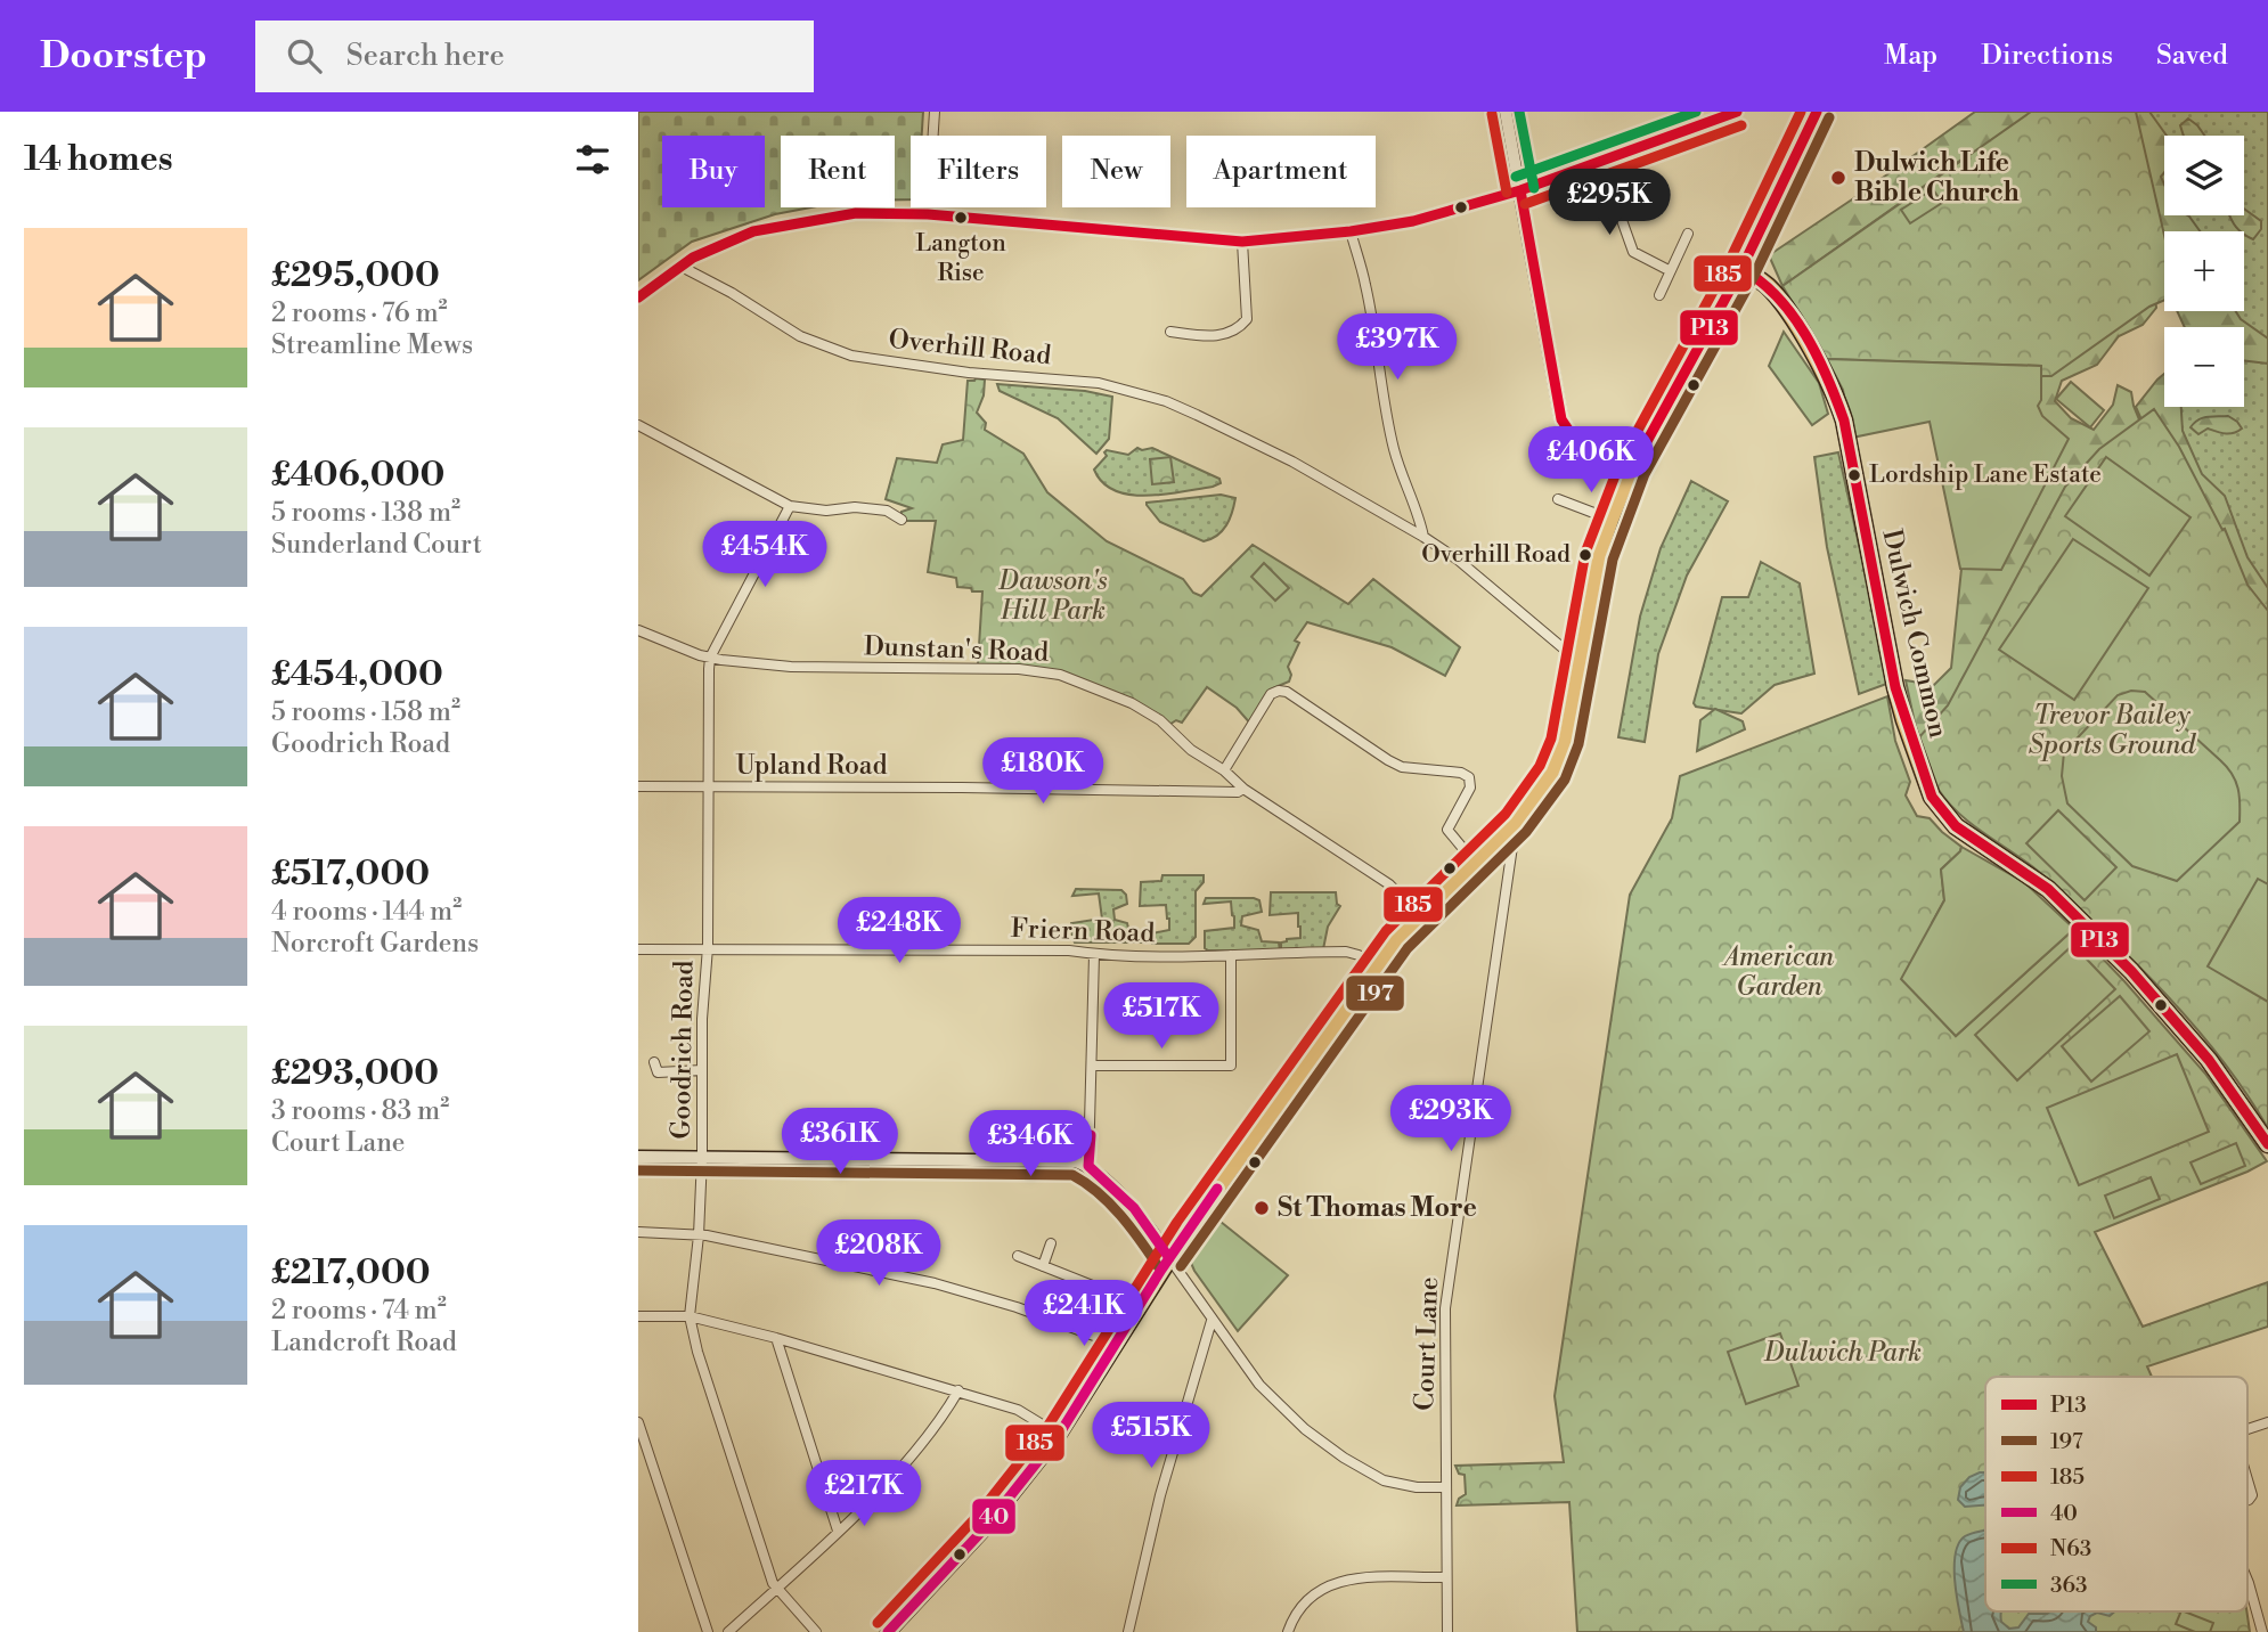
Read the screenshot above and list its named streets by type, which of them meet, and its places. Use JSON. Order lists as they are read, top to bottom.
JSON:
{
  "streets": {
    "highway": ["Dulwich Common"],
    "street": [
      "Overhill Road",
      "Dunstan's Road",
      "Upland Road",
      "Friern Road",
      "Goodrich Road",
      "Court Lane"
    ]
  },
  "crossings": [
    ["Dunstan's Road", "Upland Road"],
    ["Dunstan's Road", "Goodrich Road"],
    ["Upland Road", "Goodrich Road"],
    ["Friern Road", "Goodrich Road"]
  ],
  "parks": [
    "Dawson's Hill Park",
    "Trevor Bailey Sports Ground",
    "American Garden",
    "Dulwich Park"
  ],
  "places": [
    "Dulwich Life Bible Church",
    "Langton Rise",
    "Lordship Lane Estate",
    "Overhill Road",
    "St Thomas More"
  ],
  "lines": [
    "transit line P13",
    "transit line 185",
    "transit line 363",
    "transit line N63",
    "transit line 197",
    "transit line 40"
  ],
  "legend": [
    "P13",
    "197",
    "185",
    "40",
    "N63",
    "363"
  ],
  "page": {
    "header": "Doorstep",
    "search": "Search here",
    "nav": ["Map", "Directions", "Saved"],
    "heading": "14 homes",
    "map_buttons": ["+", "−"],
    "chip": [
      "Buy",
      "Rent",
      "Filters",
      "New",
      "Apartment"
    ],
    "price": [
      "£295K",
      "£397K",
      "£406K",
      "£454K",
      "£180K",
      "£248K",
      "£517K",
      "£293K",
      "£361K",
      "£346K",
      "£208K",
      "£241K",
      "£515K",
      "£217K"
    ],
    "list": [
      {
        "name": "£295,000",
        "note": "2 rooms · 76 m² · Streamline Mews"
      },
      {
        "name": "£406,000",
        "note": "5 rooms · 138 m² · Sunderland Court"
      },
      {
        "name": "£454,000",
        "note": "5 rooms · 158 m² · Goodrich Road"
      },
      {
        "name": "£517,000",
        "note": "4 rooms · 144 m² · Norcroft Gardens"
      },
      {
        "name": "£293,000",
        "note": "3 rooms · 83 m² · Court Lane"
      },
      {
        "name": "£217,000",
        "note": "2 rooms · 74 m² · Landcroft Road"
      }
    ]
  }
}
